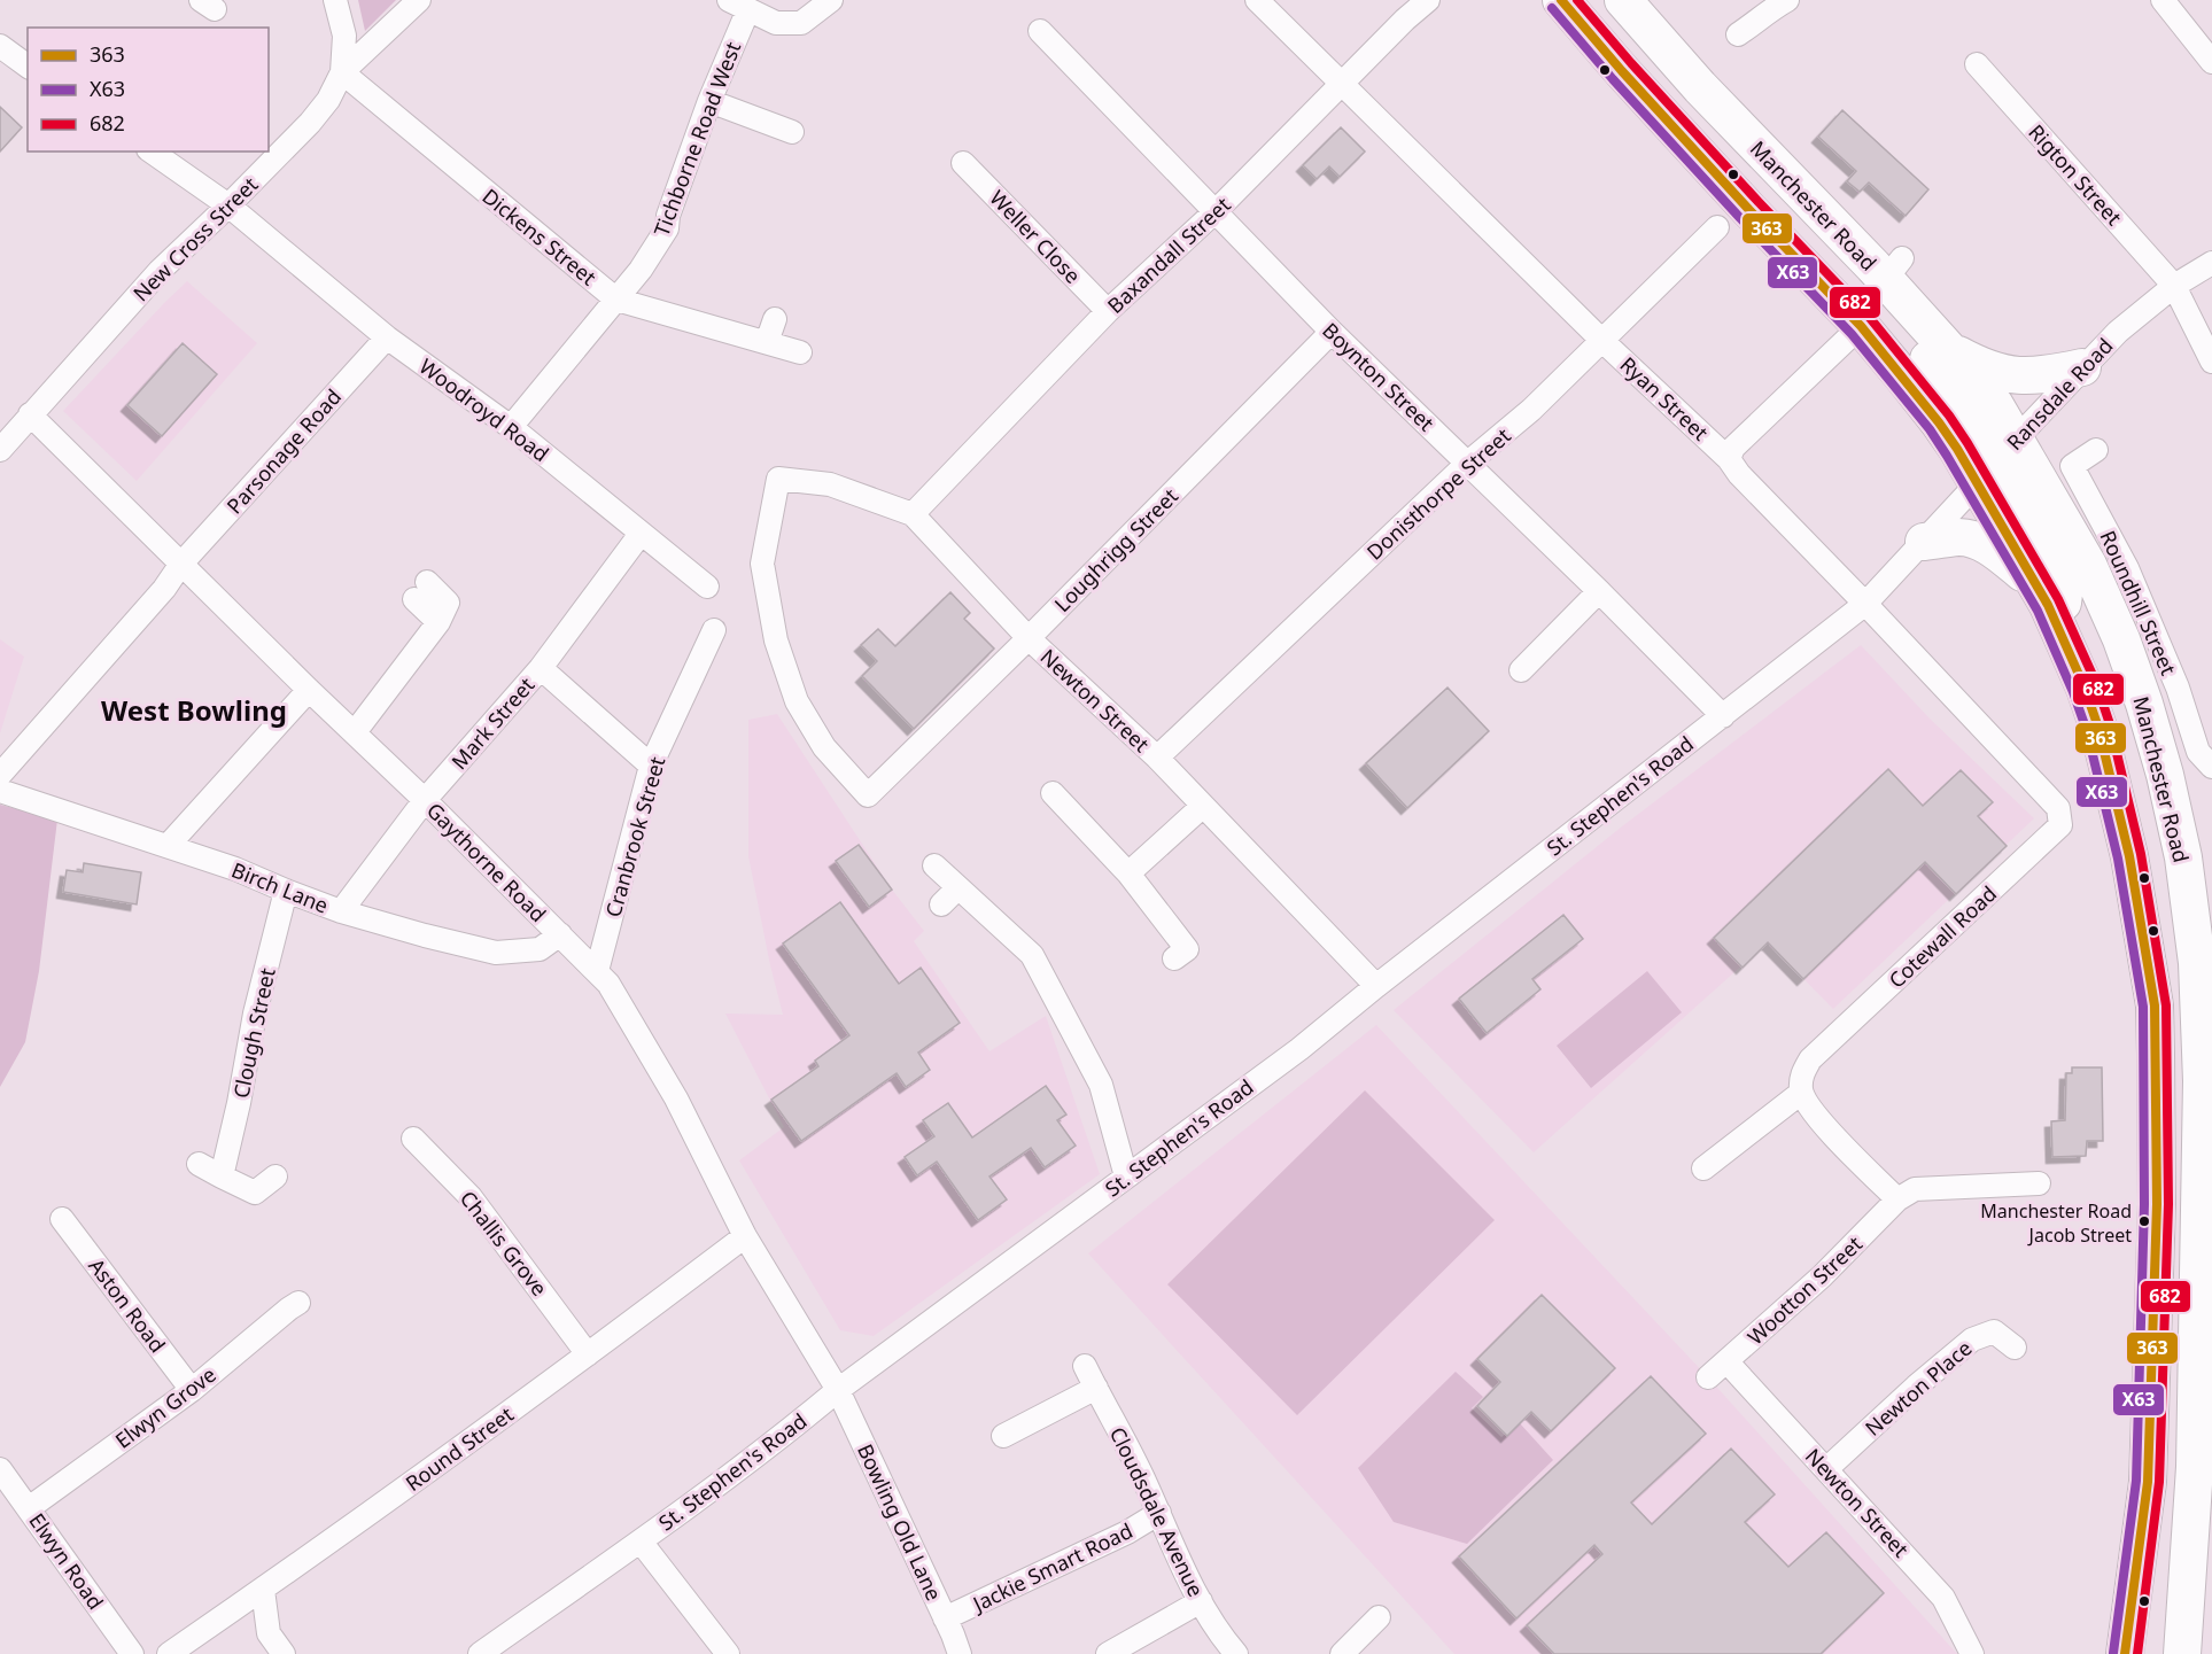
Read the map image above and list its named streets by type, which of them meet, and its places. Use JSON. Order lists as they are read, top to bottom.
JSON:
{
  "streets": {
    "main road": ["Manchester Road"],
    "street": [
      "Tichborne Road West",
      "Rigton Street",
      "Dickens Street",
      "Weller Close",
      "New Cross Street",
      "Baxandall Street",
      "Boynton Street",
      "Ransdale Road",
      "Ryan Street",
      "Woodroyd Road",
      "Parsonage Road",
      "Donisthorpe Street",
      "Loughrigg Street",
      "Roundhill Street",
      "Newton Street",
      "Mark Street",
      "St. Stephen's Road",
      "Cranbrook Street",
      "Gaythorne Road",
      "Birch Lane",
      "Cotewall Road",
      "Clough Street",
      "Challis Grove",
      "Wootton Street",
      "Aston Road",
      "Newton Place",
      "Elwyn Grove",
      "Round Street",
      "Cloudsdale Avenue",
      "Bowling Old Lane",
      "Elwyn Road",
      "Jackie Smart Road"
    ]
  },
  "crossings": [
    ["Tichborne Road West", "Dickens Street"],
    ["Tichborne Road West", "Woodroyd Road"],
    ["Rigton Street", "Ransdale Road"],
    ["Manchester Road", "Ransdale Road"],
    ["Dickens Street", "New Cross Street"],
    ["Weller Close", "Baxandall Street"],
    ["New Cross Street", "Woodroyd Road"],
    ["New Cross Street", "Gaythorne Road"],
    ["Baxandall Street", "Boynton Street"],
    ["Baxandall Street", "Ryan Street"],
    ["Baxandall Street", "Newton Street"],
    ["Boynton Street", "Donisthorpe Street"],
    ["Boynton Street", "Loughrigg Street"],
    ["Boynton Street", "St. Stephen's Road"],
    ["Ransdale Road", "Ryan Street"],
    ["Ransdale Road", "St. Stephen's Road"],
    ["Ryan Street", "Donisthorpe Street"],
    ["Ryan Street", "St. Stephen's Road"],
    ["Ryan Street", "Cotewall Road"],
    ["Woodroyd Road", "Parsonage Road"],
    ["Woodroyd Road", "Mark Street"],
    ["Parsonage Road", "Gaythorne Road"],
    ["Donisthorpe Street", "Newton Street"],
    ["Loughrigg Street", "Newton Street"],
    ["Newton Street", "St. Stephen's Road"],
    ["Newton Street", "Wootton Street"],
    ["Newton Street", "Newton Place"],
    ["Mark Street", "Gaythorne Road"],
    ["Mark Street", "Birch Lane"],
    ["St. Stephen's Road", "Gaythorne Road"],
    ["St. Stephen's Road", "Bowling Old Lane"],
    ["Cranbrook Street", "Gaythorne Road"],
    ["Gaythorne Road", "Birch Lane"],
    ["Gaythorne Road", "Round Street"],
    ["Gaythorne Road", "Bowling Old Lane"],
    ["Birch Lane", "Clough Street"],
    ["Challis Grove", "Round Street"],
    ["Aston Road", "Elwyn Grove"],
    ["Elwyn Grove", "Elwyn Road"],
    ["Cloudsdale Avenue", "Jackie Smart Road"],
    ["Bowling Old Lane", "Jackie Smart Road"]
  ],
  "districts": ["West Bowling"],
  "places": ["Manchester Road Jacob Street"],
  "lines": ["transit line 363", "transit line 682", "transit line X63"],
  "legend": ["363", "X63", "682"]
}
